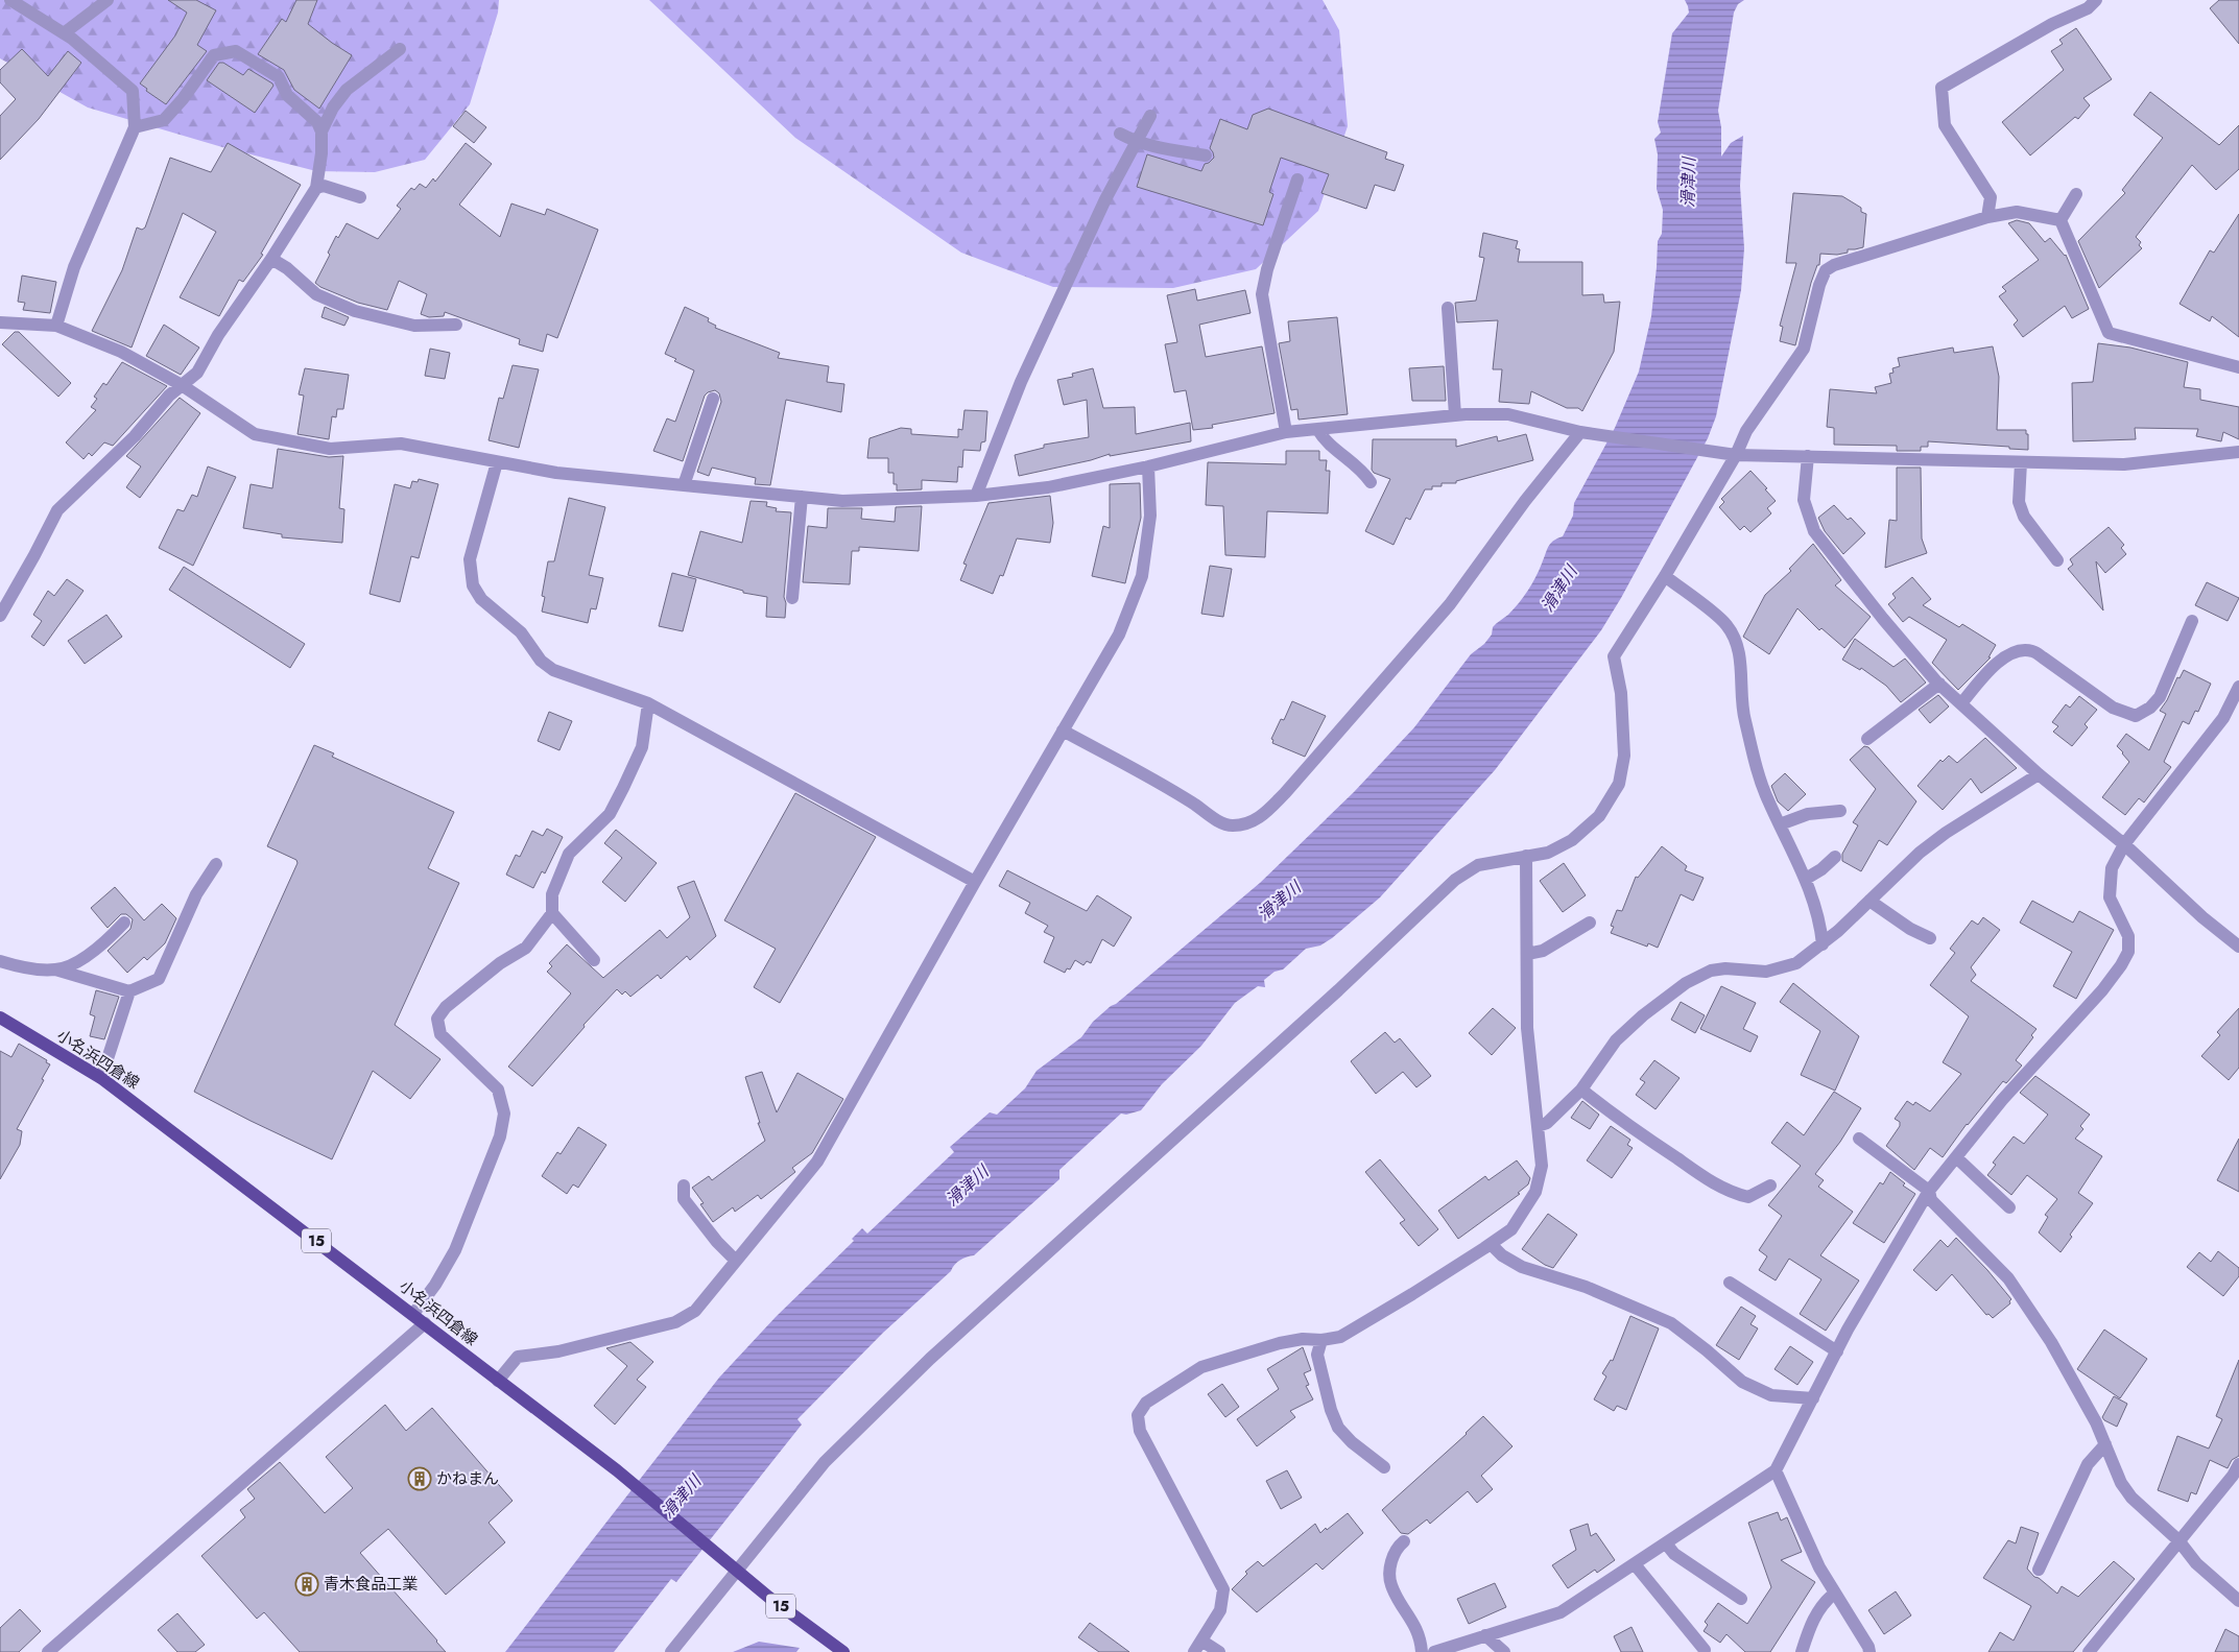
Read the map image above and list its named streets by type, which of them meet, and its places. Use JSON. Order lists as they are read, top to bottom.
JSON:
{
  "streets": {
    "main road": ["小名浜四倉線", "15"]
  },
  "water": ["滑津川"],
  "places": {
    "building": ["かねまん", "青木食品工業"]
  }
}
